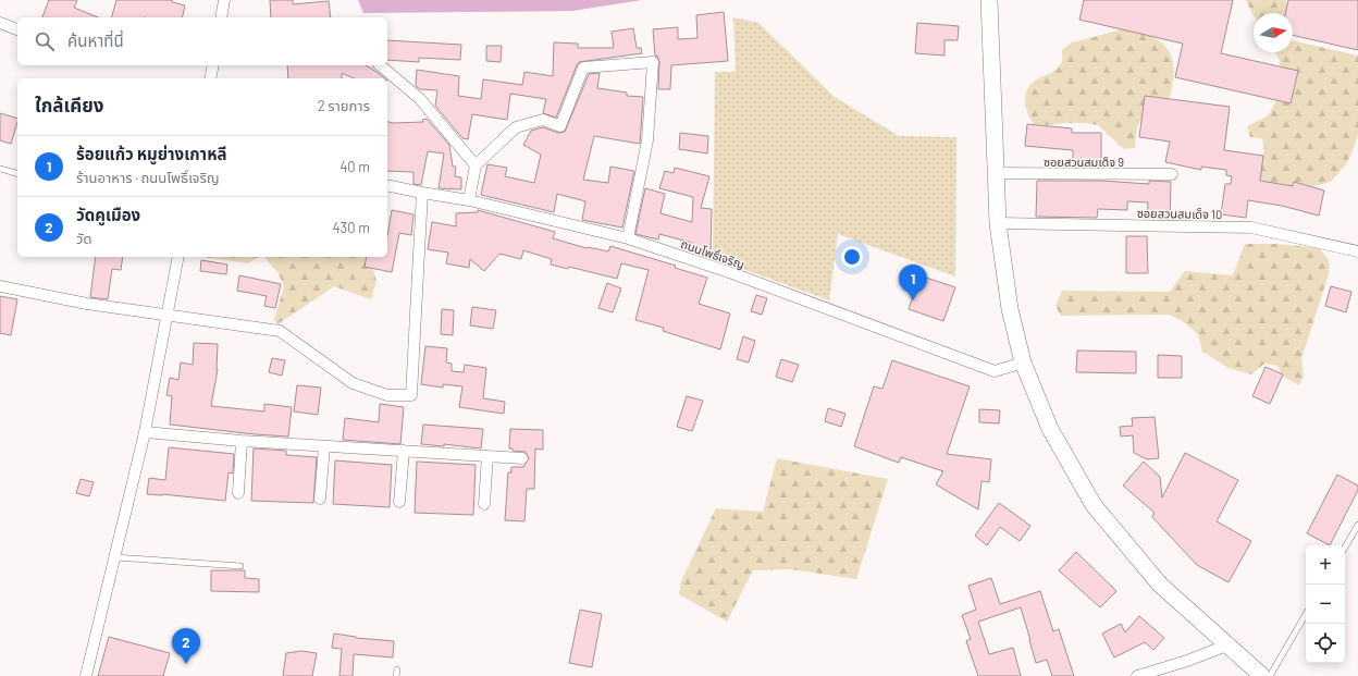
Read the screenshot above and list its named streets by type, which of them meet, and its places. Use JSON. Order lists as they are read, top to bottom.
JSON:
{
  "streets": {
    "street": ["ซอยสวนสมเด็จ 9", "ซอยสวนสมเด็จ 10", "ถนนโพธิ์เจริญ"]
  },
  "north": "right",
  "page": {
    "search": "ค้นหาที่นี่",
    "heading": ["ใกล้เคียง", "2 รายการ"],
    "list": [
      {
        "mark": "1",
        "name": "ร้อยแก้ว หมูย่างเกาหลี",
        "note": "ร้านอาหาร · ถนนโพธิ์เจริญ",
        "value": "40 m"
      },
      {
        "mark": "2",
        "name": "วัดคูเมือง",
        "note": "วัด",
        "value": "430 m"
      }
    ],
    "pins": ["1", "2"],
    "map_buttons": ["+", "−"]
  }
}
